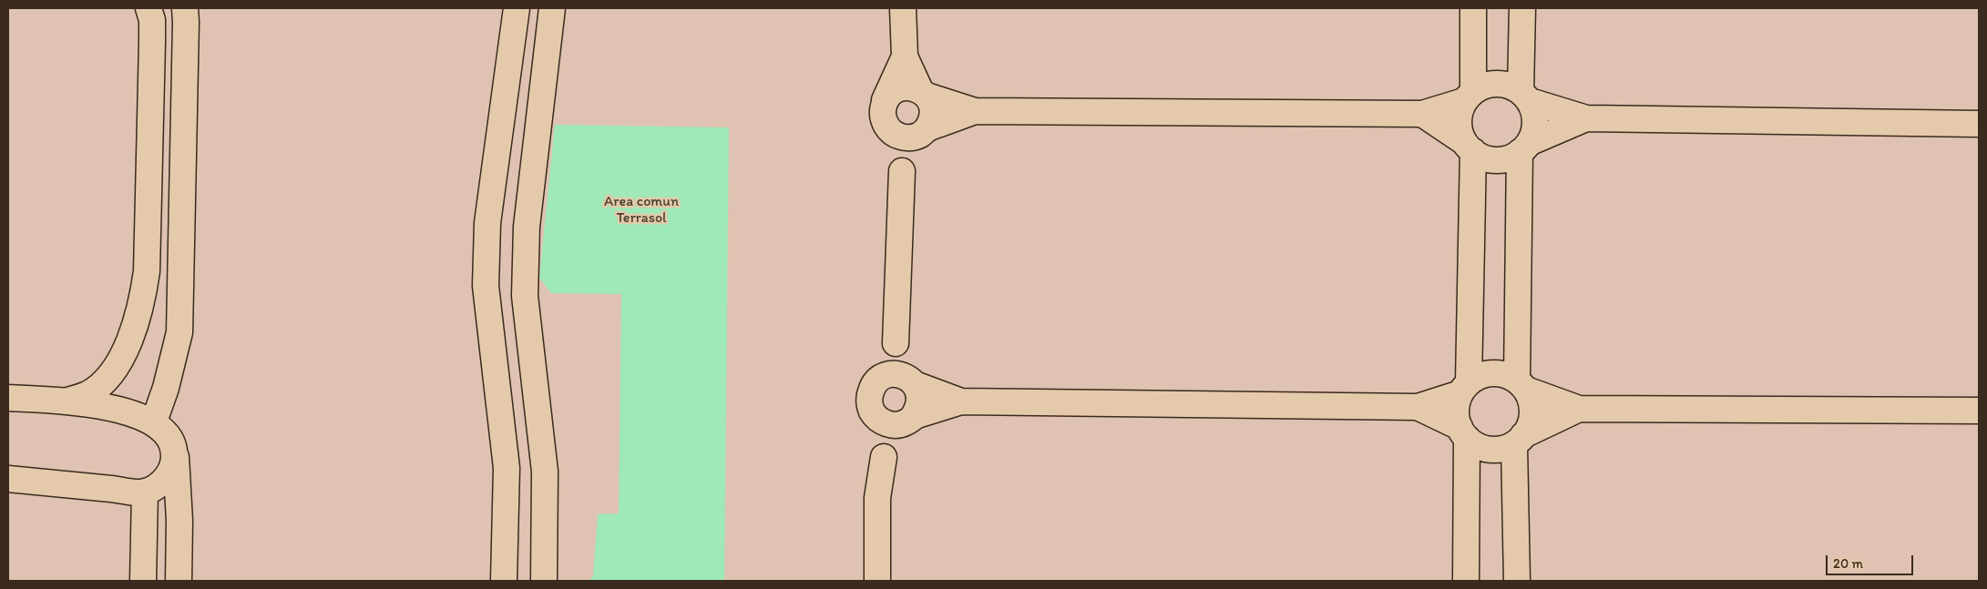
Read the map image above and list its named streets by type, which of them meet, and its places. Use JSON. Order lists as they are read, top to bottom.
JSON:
{
  "parks": ["Area comun Terrasol"],
  "scale_bar": "20 m"
}
